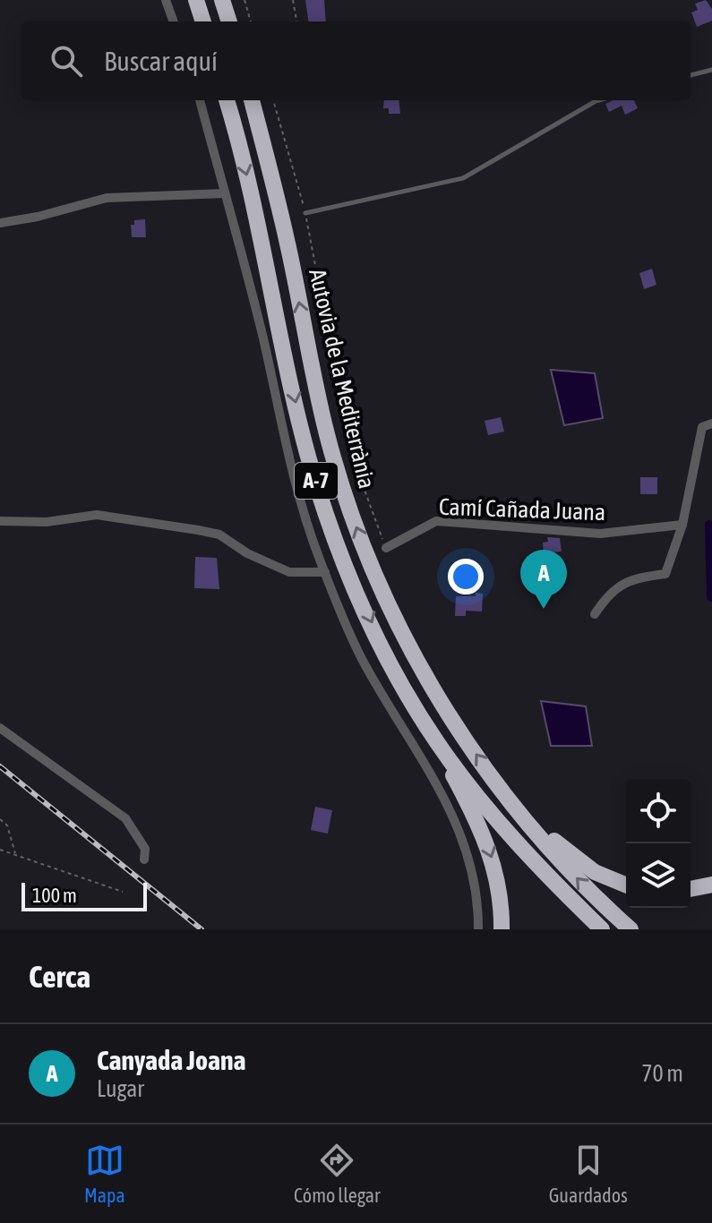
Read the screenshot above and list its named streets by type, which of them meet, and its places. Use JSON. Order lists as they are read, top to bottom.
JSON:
{
  "streets": {
    "highway": ["Autovia de la Mediterrània", "A-7"],
    "street": ["Camí Cañada Juana"]
  },
  "scale_bar": "100 m",
  "page": {
    "search": "Buscar aquí",
    "pins": "A",
    "scale": "100 m",
    "heading": "Cerca",
    "list": [
      {
        "mark": "A",
        "name": "Canyada Joana",
        "note": "Lugar",
        "value": "70 m"
      }
    ],
    "nav": ["Mapa", "Cómo llegar", "Guardados"]
  }
}
